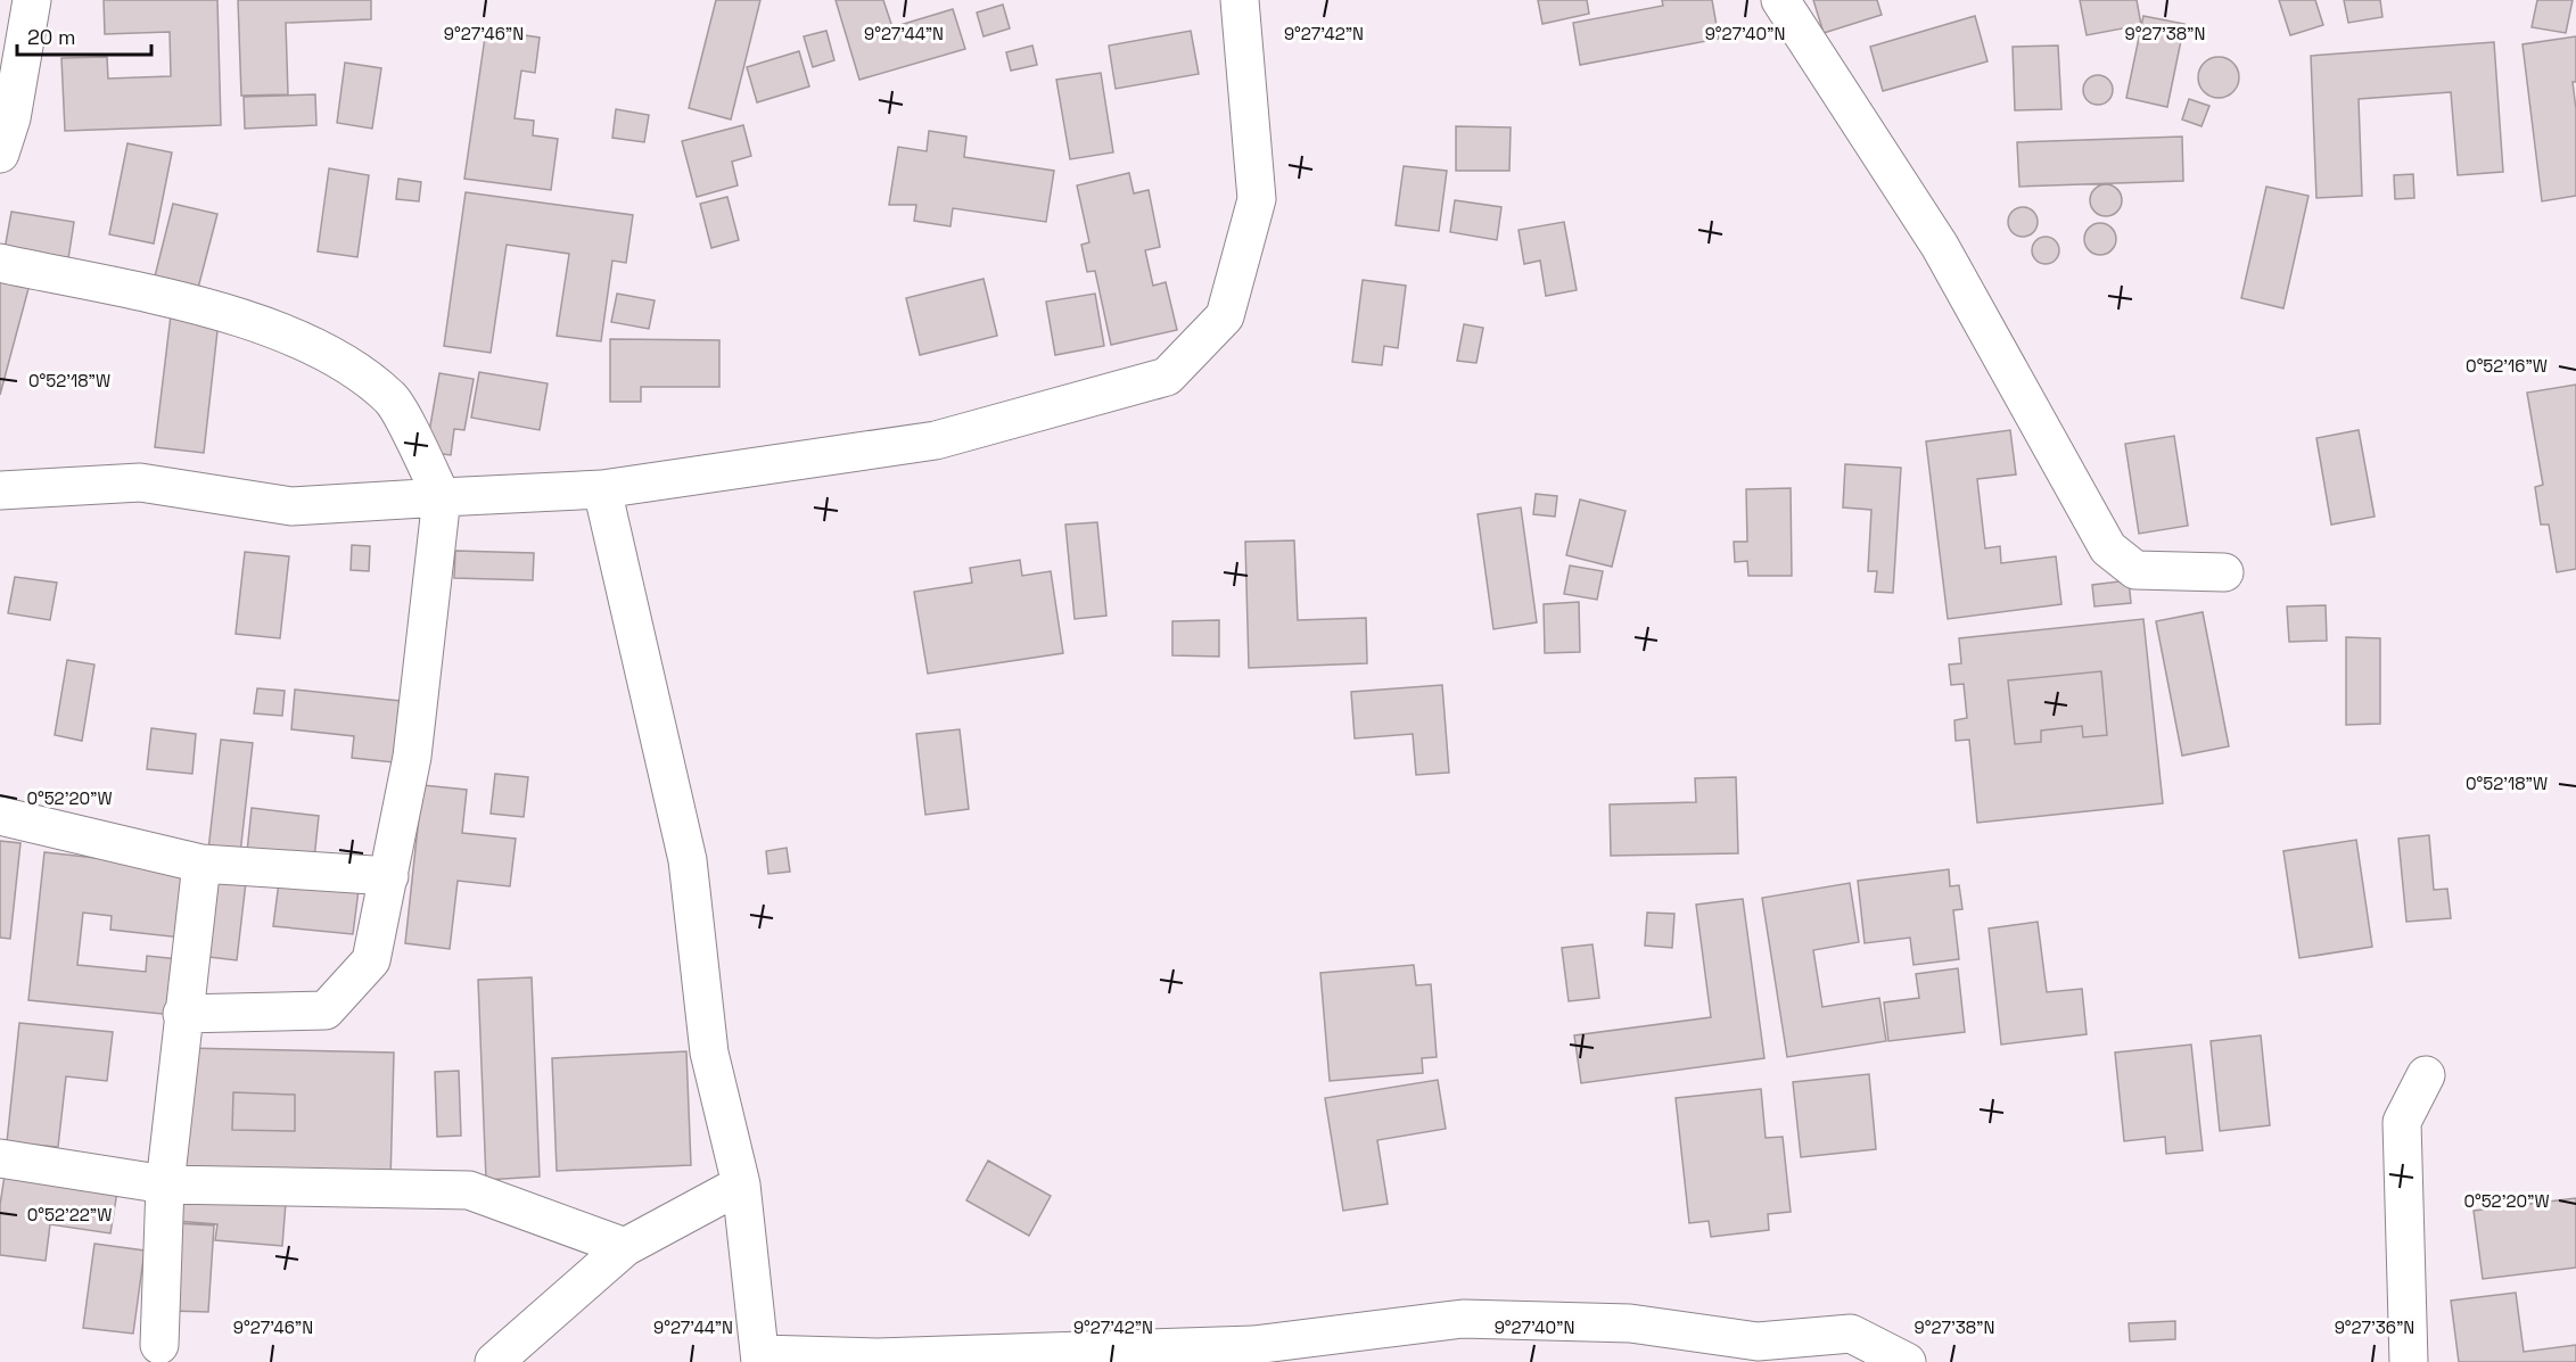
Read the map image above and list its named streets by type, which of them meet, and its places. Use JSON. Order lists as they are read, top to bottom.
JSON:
{
  "scale_bar": "20 m",
  "coordinates": [
    "9°27'46\"N",
    "9°27'44\"N",
    "9°27'42\"N",
    "9°27'40\"N",
    "9°27'38\"N",
    "0°52'16\"W",
    "0°52'18\"W",
    "0°52'20\"W",
    "0°52'22\"W",
    "9°27'36\"N"
  ]
}
